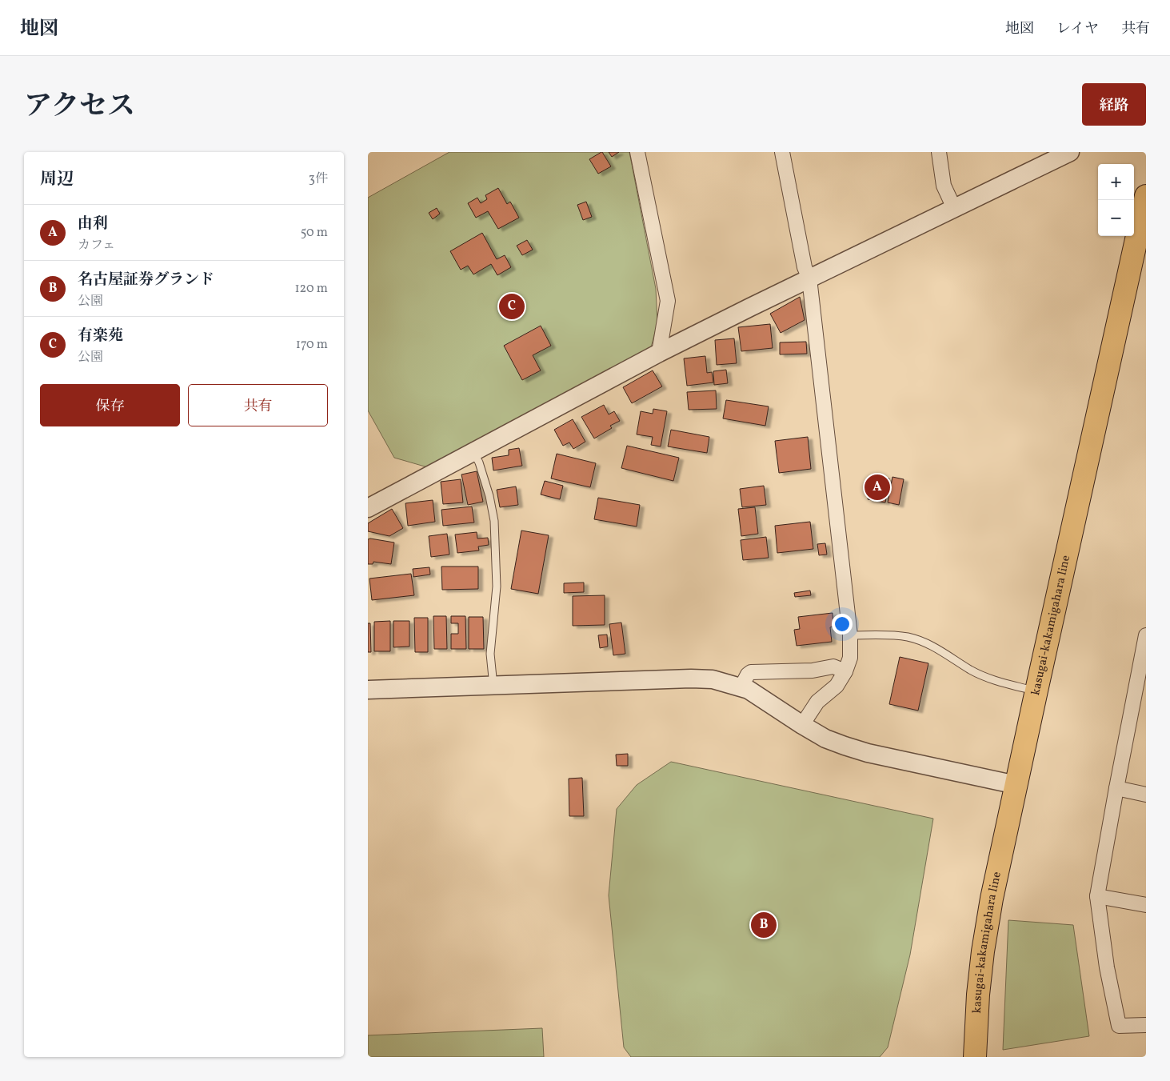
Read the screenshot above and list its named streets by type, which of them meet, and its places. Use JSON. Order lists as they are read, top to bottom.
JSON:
{
  "streets": {
    "main road": ["kasugai-kakamigahara line"]
  },
  "page": {
    "header": "地図",
    "nav": ["地図", "レイヤ", "共有"],
    "title": "アクセス",
    "buttons": [
      "経路",
      ["保存", "共有"]
    ],
    "heading": ["周辺", "3件"],
    "map_buttons": ["+", "−"],
    "list": [
      {
        "mark": "A",
        "name": "由利",
        "note": "カフェ",
        "value": "50 m"
      },
      {
        "mark": "B",
        "name": "名古屋証券グランド",
        "note": "公園",
        "value": "120 m"
      },
      {
        "mark": "C",
        "name": "有楽苑",
        "note": "公園",
        "value": "170 m"
      }
    ],
    "pins": ["C", "A", "B"]
  }
}
